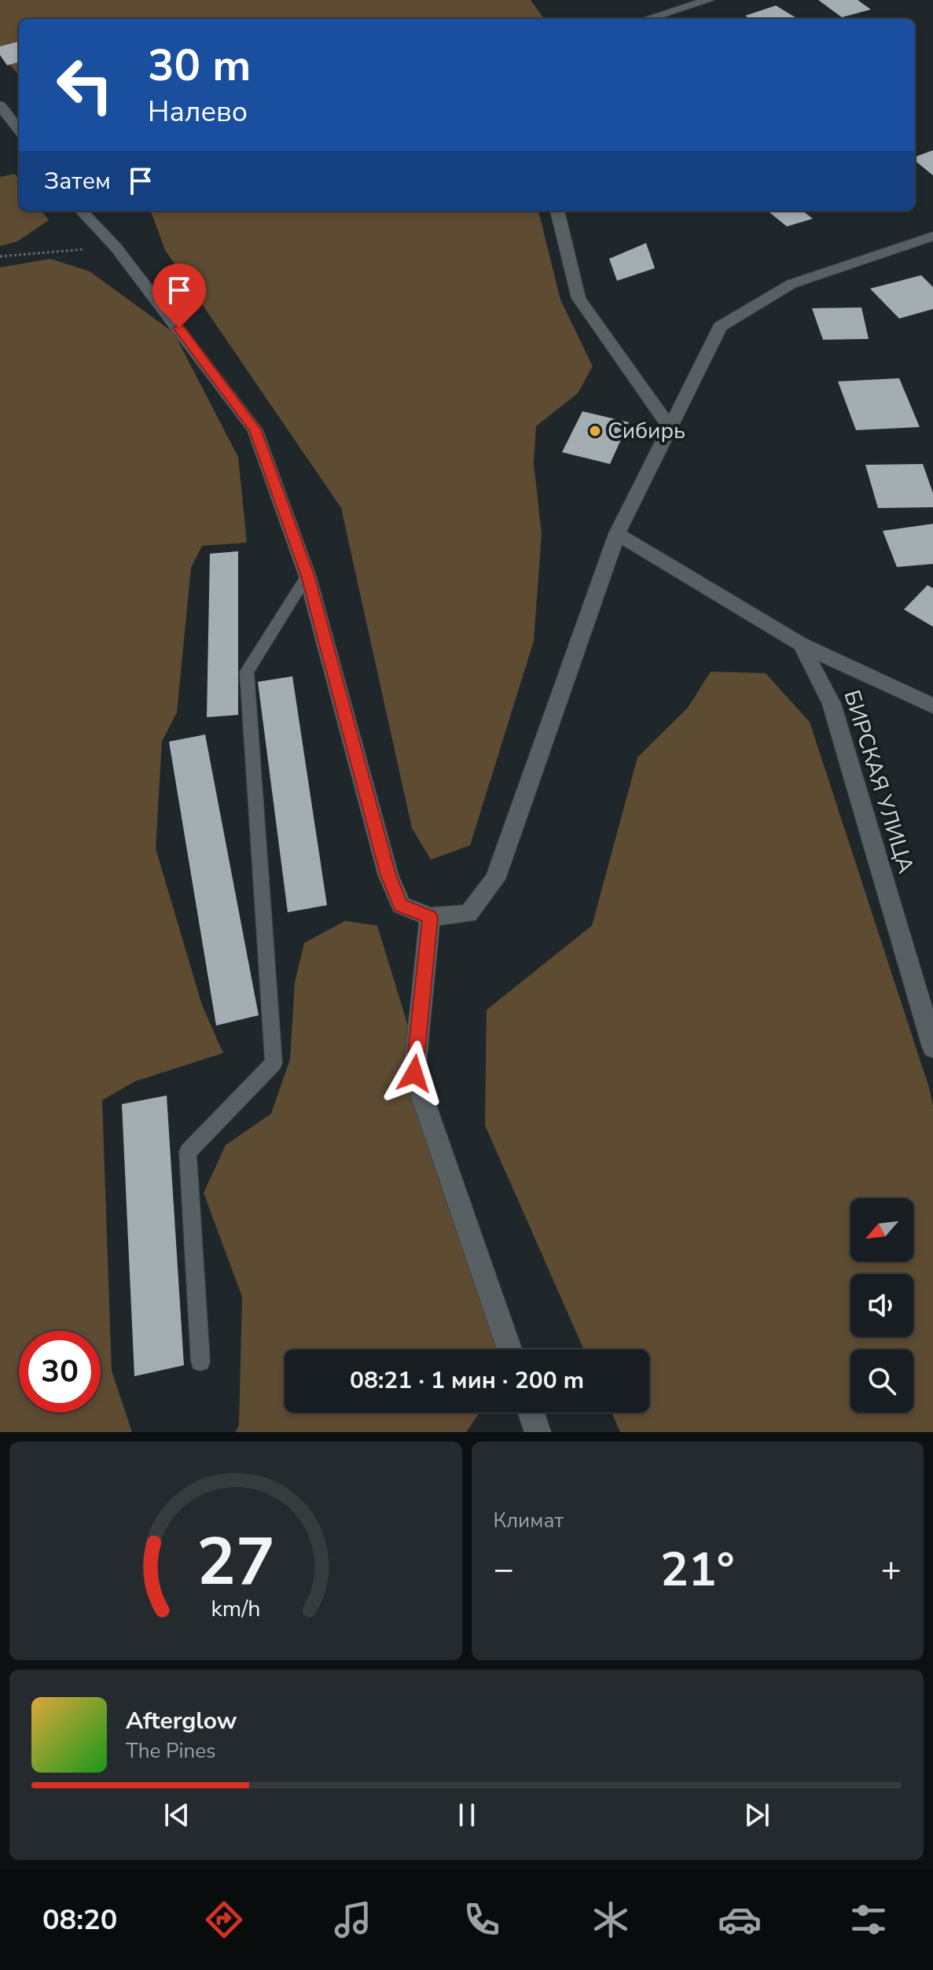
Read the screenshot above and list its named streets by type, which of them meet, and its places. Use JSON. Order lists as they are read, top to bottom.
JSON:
{
  "streets": {
    "street": ["БИРСКАЯ УЛИЦА"]
  },
  "places": ["Сибирь"],
  "north": "bottom left",
  "page": {
    "turn": ["30 m", "Налево"],
    "then": "Затем",
    "limit": "30",
    "trip": "08:21 · 1 мин · 200 m",
    "tile": "Климат",
    "heat": ["−", "21°", "+"],
    "song": ["Afterglow", "The Pines"],
    "tabs": "08:20",
    "gauge": ["27", "km/h"]
  }
}
